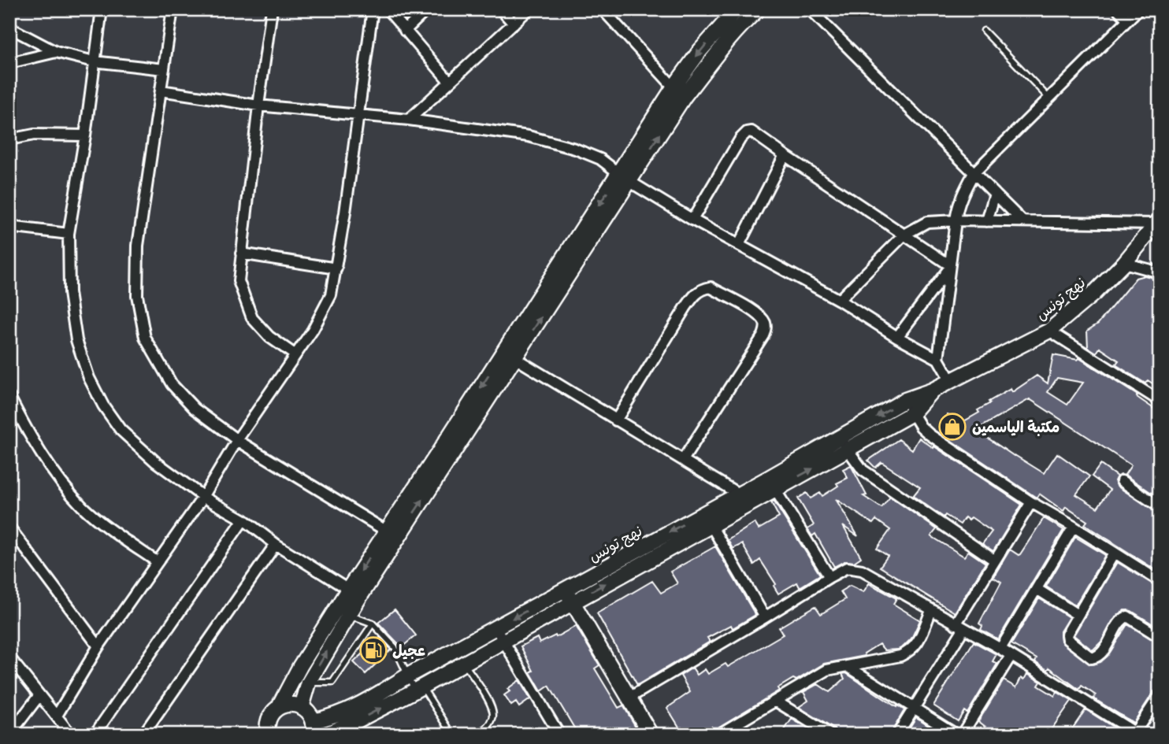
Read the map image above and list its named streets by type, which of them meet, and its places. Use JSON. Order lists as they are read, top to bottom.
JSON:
{
  "streets": {
    "street": ["نهج تونس"]
  },
  "places": {
    "shop": ["مكتبة الياسمين"],
    "fuel station": ["عجيل"]
  }
}
